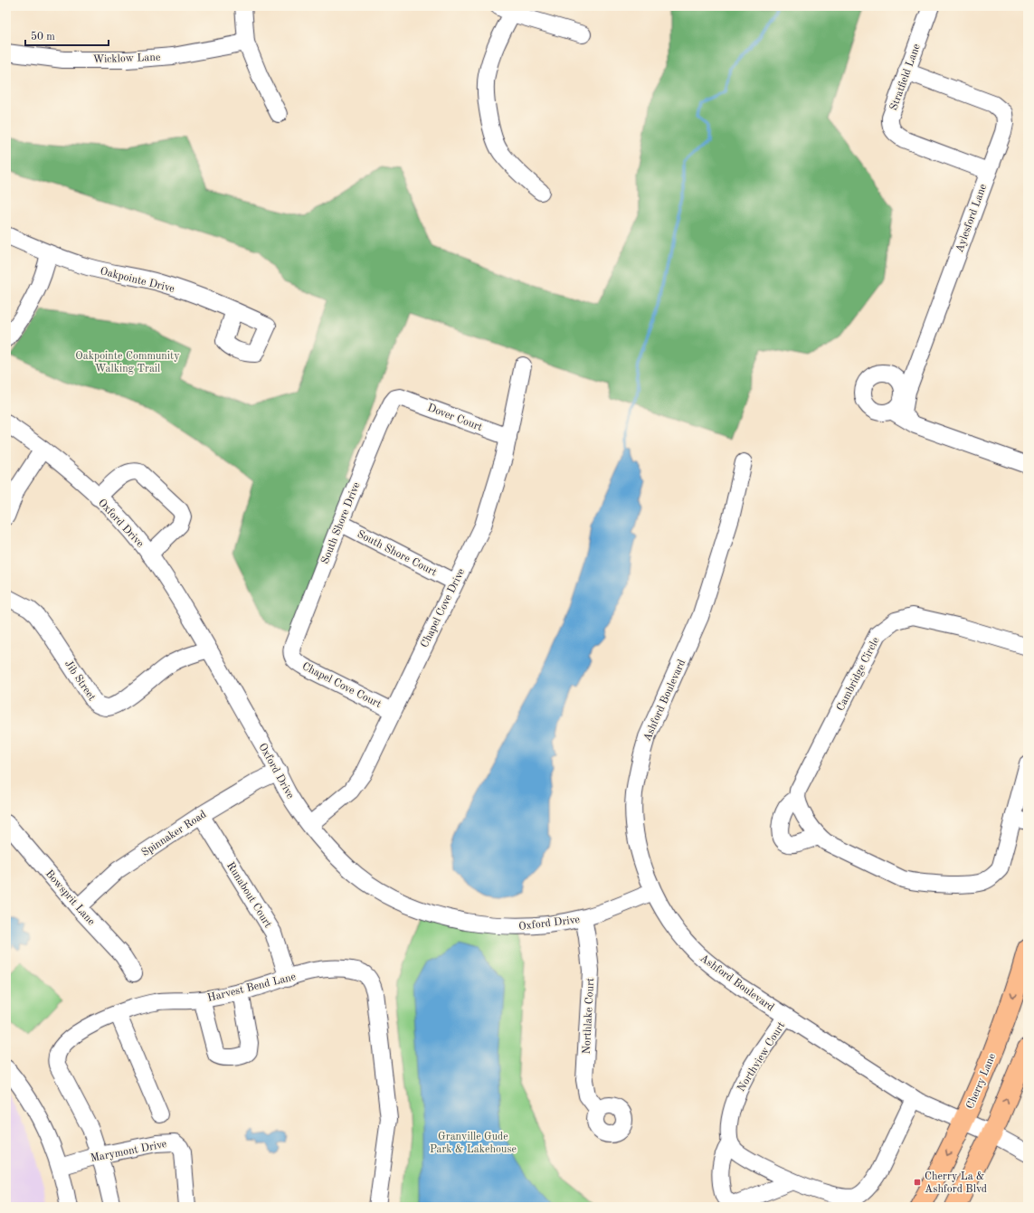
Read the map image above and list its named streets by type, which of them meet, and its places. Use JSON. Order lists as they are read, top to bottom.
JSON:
{
  "streets": {
    "main road": ["Cherry Lane"],
    "street": [
      "Wicklow Lane",
      "Stratfield Lane",
      "Aylesford Lane",
      "Oakpointe Drive",
      "Dover Court",
      "Oxford Drive",
      "South Shore Drive",
      "South Shore Court",
      "Chapel Cove Drive",
      "Cambridge Circle",
      "Jib Street",
      "Chapel Cove Court",
      "Ashford Boulevard",
      "Spinnaker Road",
      "Runabout Court",
      "Bowsprit Lane",
      "Harvest Bend Lane",
      "Northlake Court",
      "Northview Court",
      "Marymont Drive"
    ]
  },
  "crossings": [
    ["Stratfield Lane", "Aylesford Lane"],
    ["Dover Court", "South Shore Drive"],
    ["Dover Court", "Chapel Cove Drive"],
    ["Oxford Drive", "Chapel Cove Drive"],
    ["Oxford Drive", "Jib Street"],
    ["Oxford Drive", "Ashford Boulevard"],
    ["Oxford Drive", "Spinnaker Road"],
    ["Oxford Drive", "Northlake Court"],
    ["South Shore Drive", "South Shore Court"],
    ["South Shore Drive", "Chapel Cove Court"],
    ["South Shore Court", "Chapel Cove Drive"],
    ["Chapel Cove Drive", "Chapel Cove Court"],
    ["Ashford Boulevard", "Northview Court"],
    ["Ashford Boulevard", "Cherry Lane"],
    ["Spinnaker Road", "Runabout Court"],
    ["Spinnaker Road", "Bowsprit Lane"],
    ["Runabout Court", "Harvest Bend Lane"],
    ["Harvest Bend Lane", "Marymont Drive"]
  ],
  "parks": ["Oakpointe Community Walking Trail", "Granville Gude Park & Lakehouse"],
  "places": {
    "transit": ["Cherry La & Ashford Blvd"]
  },
  "scale_bar": "50 m"
}
